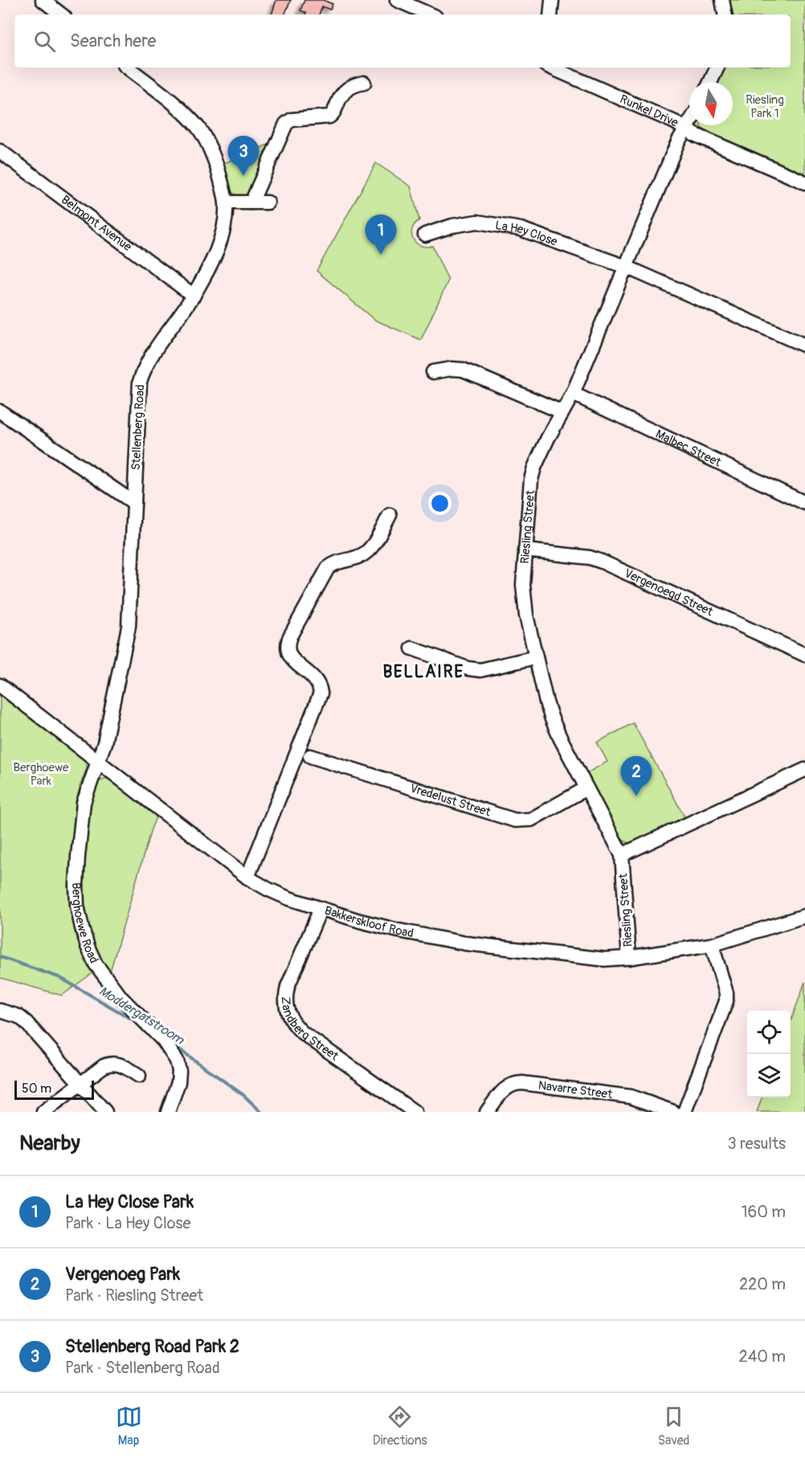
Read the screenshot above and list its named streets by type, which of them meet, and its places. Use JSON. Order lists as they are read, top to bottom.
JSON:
{
  "streets": {
    "street": [
      "Runkel Drive",
      "Belmont Avenue",
      "La Hey Close",
      "Stellenberg Road",
      "Malbec Street",
      "Riesling Street",
      "Vergenoegd Street",
      "Vredelust Street",
      "Bakkerskloof Road",
      "Berghoewe Road",
      "Zandberg Street",
      "Navarre Street"
    ]
  },
  "crossings": [
    ["Runkel Drive", "Riesling Street"],
    ["Belmont Avenue", "Stellenberg Road"],
    ["La Hey Close", "Riesling Street"],
    ["Stellenberg Road", "Bakkerskloof Road"],
    ["Stellenberg Road", "Berghoewe Road"],
    ["Malbec Street", "Riesling Street"],
    ["Riesling Street", "Vergenoegd Street"],
    ["Riesling Street", "Vredelust Street"],
    ["Riesling Street", "Bakkerskloof Road"],
    ["Bakkerskloof Road", "Berghoewe Road"],
    ["Bakkerskloof Road", "Zandberg Street"]
  ],
  "districts": ["BELLAIRE"],
  "water": ["Moddergatstroom"],
  "parks": ["Riesling Park 1", "Berghoewe Park"],
  "scale_bar": "50 m",
  "north": "bottom",
  "page": {
    "search": "Search here",
    "pins": ["3", "1", "2"],
    "scale": "50 m",
    "heading": ["Nearby", "3 results"],
    "list": [
      {
        "mark": "1",
        "name": "La Hey Close Park",
        "note": "Park · La Hey Close",
        "value": "160 m"
      },
      {
        "mark": "2",
        "name": "Vergenoeg Park",
        "note": "Park · Riesling Street",
        "value": "220 m"
      },
      {
        "mark": "3",
        "name": "Stellenberg Road Park 2",
        "note": "Park · Stellenberg Road",
        "value": "240 m"
      }
    ],
    "nav": ["Map", "Directions", "Saved"]
  }
}
